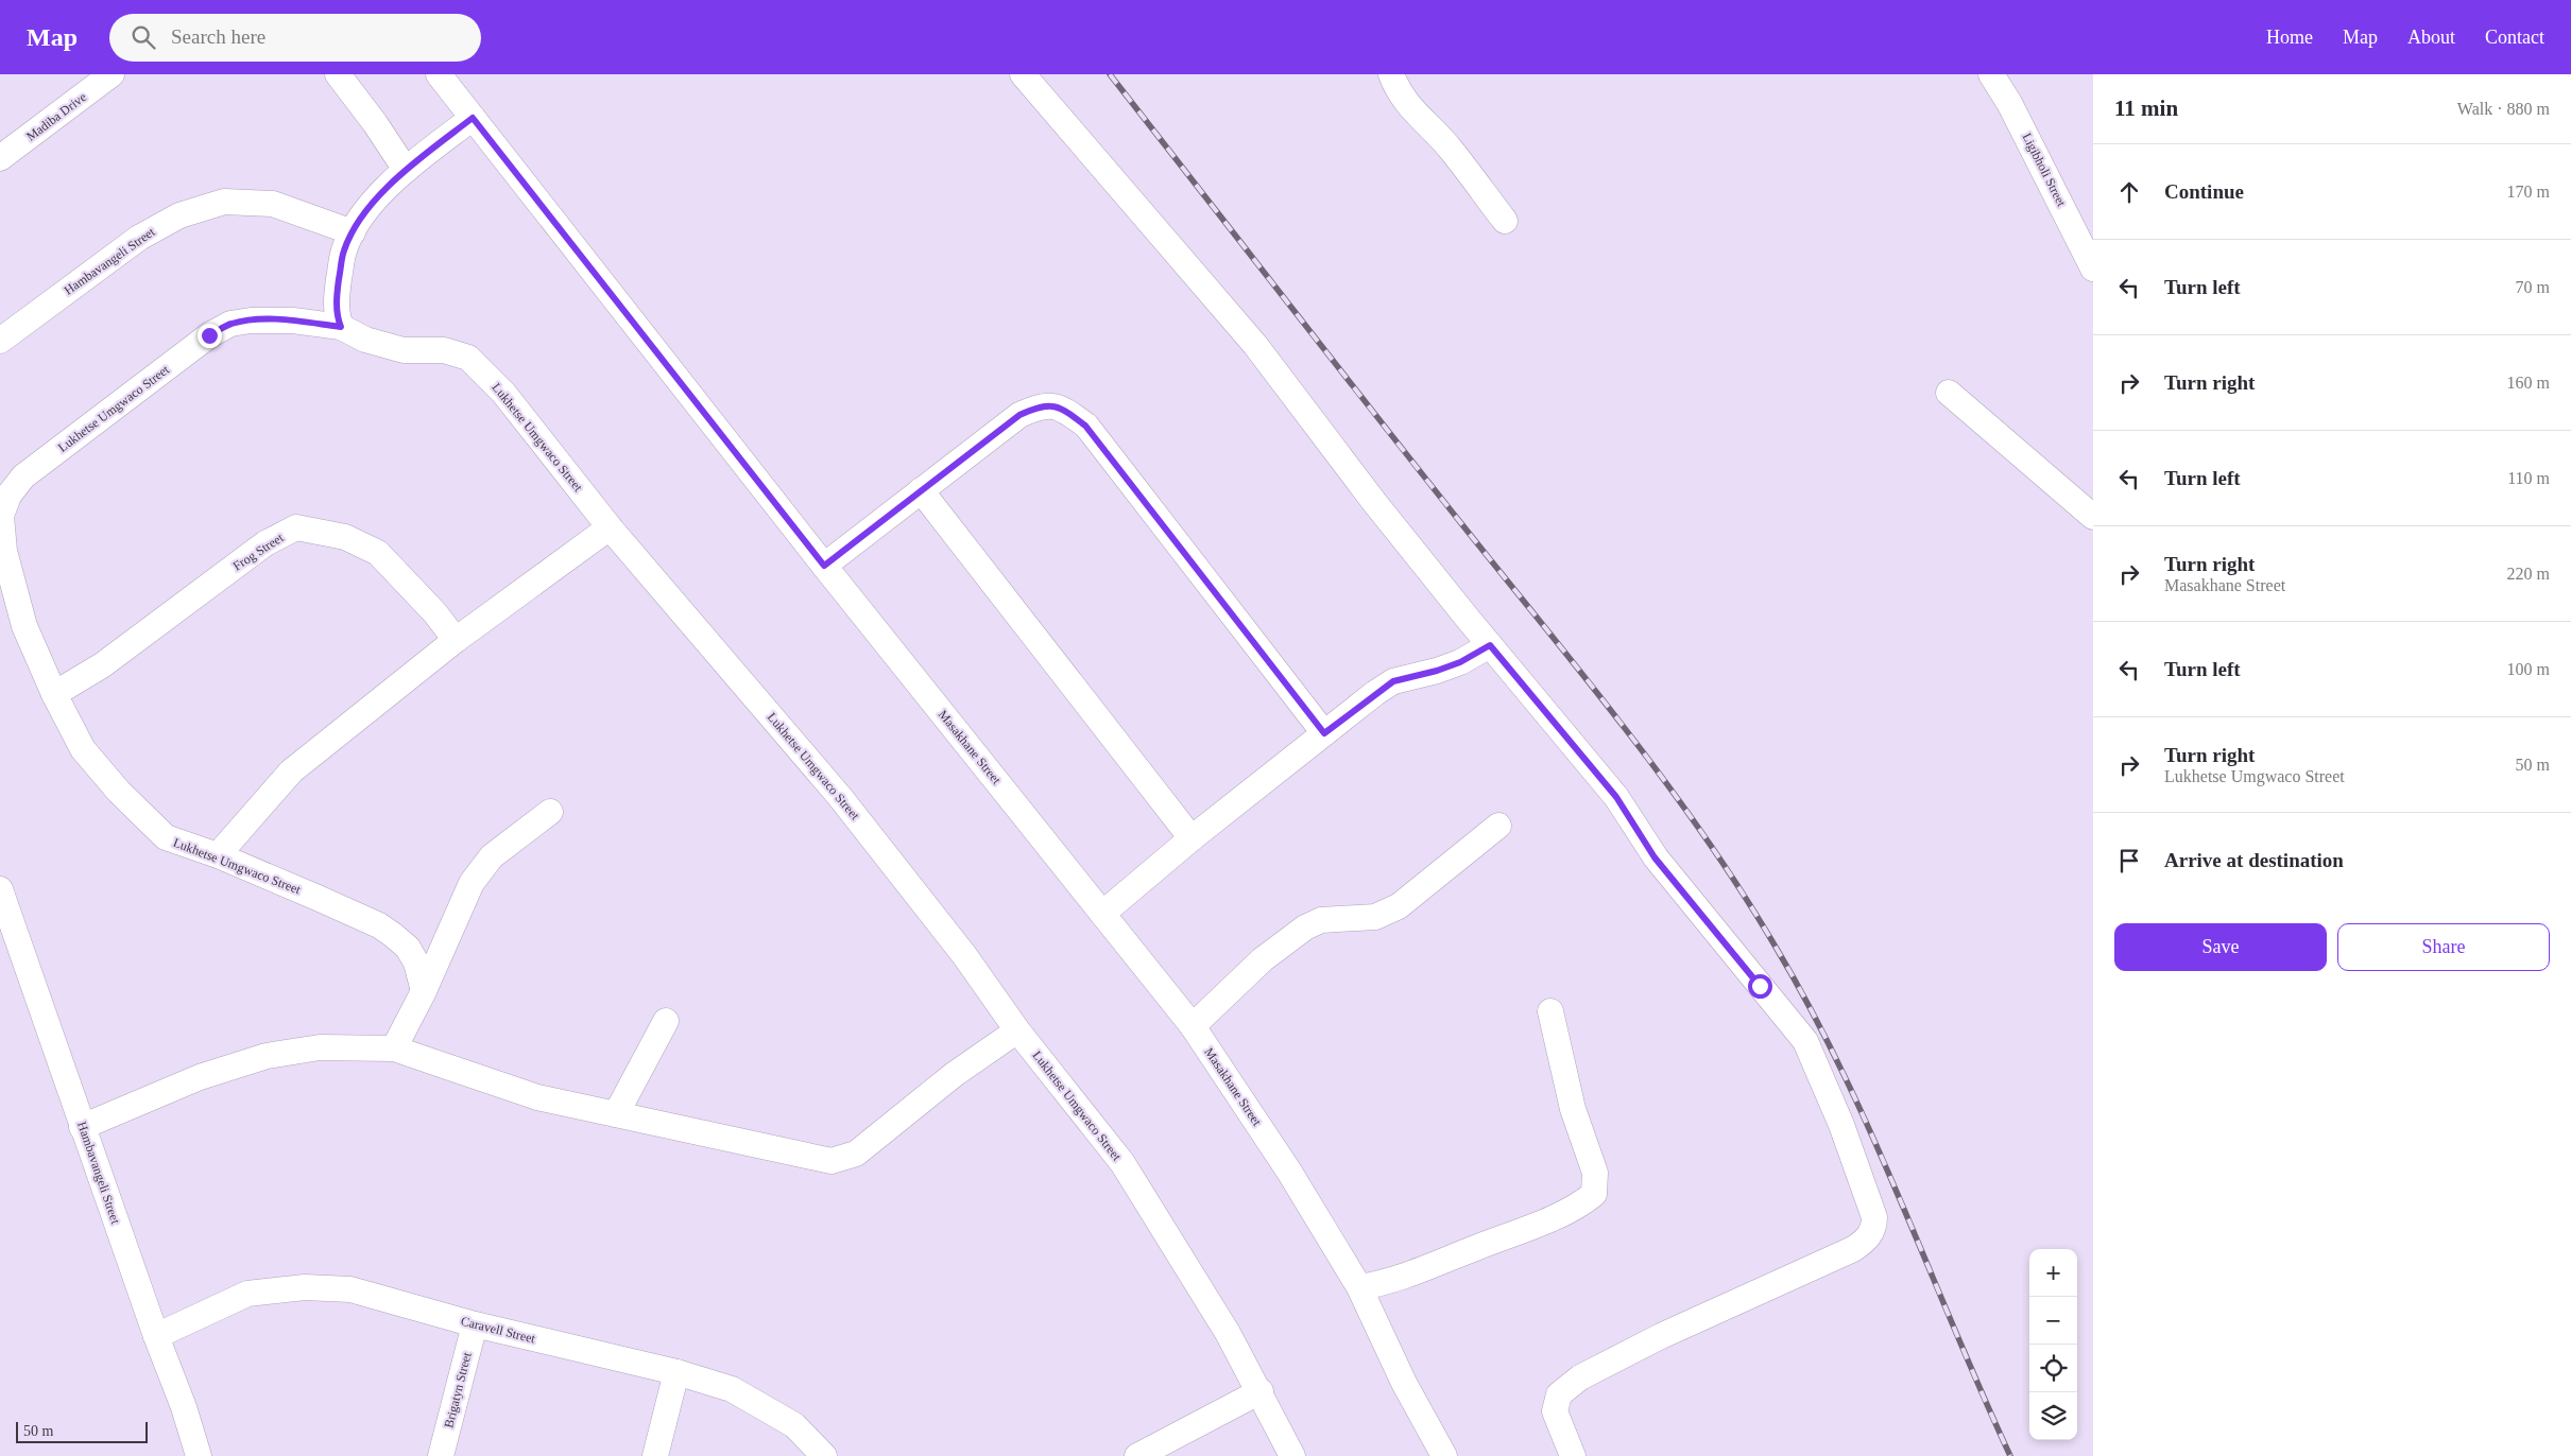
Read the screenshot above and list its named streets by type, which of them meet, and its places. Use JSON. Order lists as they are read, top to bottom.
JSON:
{
  "streets": {
    "street": [
      "Madiba Drive",
      "Ligibholi Street",
      "Hambavangeli Street",
      "Lukhetse Umgwaco Street",
      "Frog Street",
      "Masakhane Street",
      "Caravell Street",
      "Brigatyn Street"
    ]
  },
  "crossings": [
    ["Hambavangeli Street", "Caravell Street"],
    ["Lukhetse Umgwaco Street", "Frog Street"],
    ["Caravell Street", "Brigatyn Street"]
  ],
  "scale_bar": "50 m",
  "page": {
    "header": "Map",
    "search": "Search here",
    "nav": [
      "Home",
      "Map",
      "About",
      "Contact"
    ],
    "heading": ["11 min", "Walk · 880 m"],
    "list": [
      ["Continue", "170 m"],
      ["Turn left", "70 m"],
      ["Turn right", "160 m"],
      ["Turn left", "110 m"],
      ["Turn right", "Masakhane Street", "220 m"],
      ["Turn left", "100 m"],
      ["Turn right", "Lukhetse Umgwaco Street", "50 m"],
      "Arrive at destination"
    ],
    "buttons": ["Save", "Share"],
    "map_buttons": ["+", "−"],
    "scale": "50 m"
  }
}
